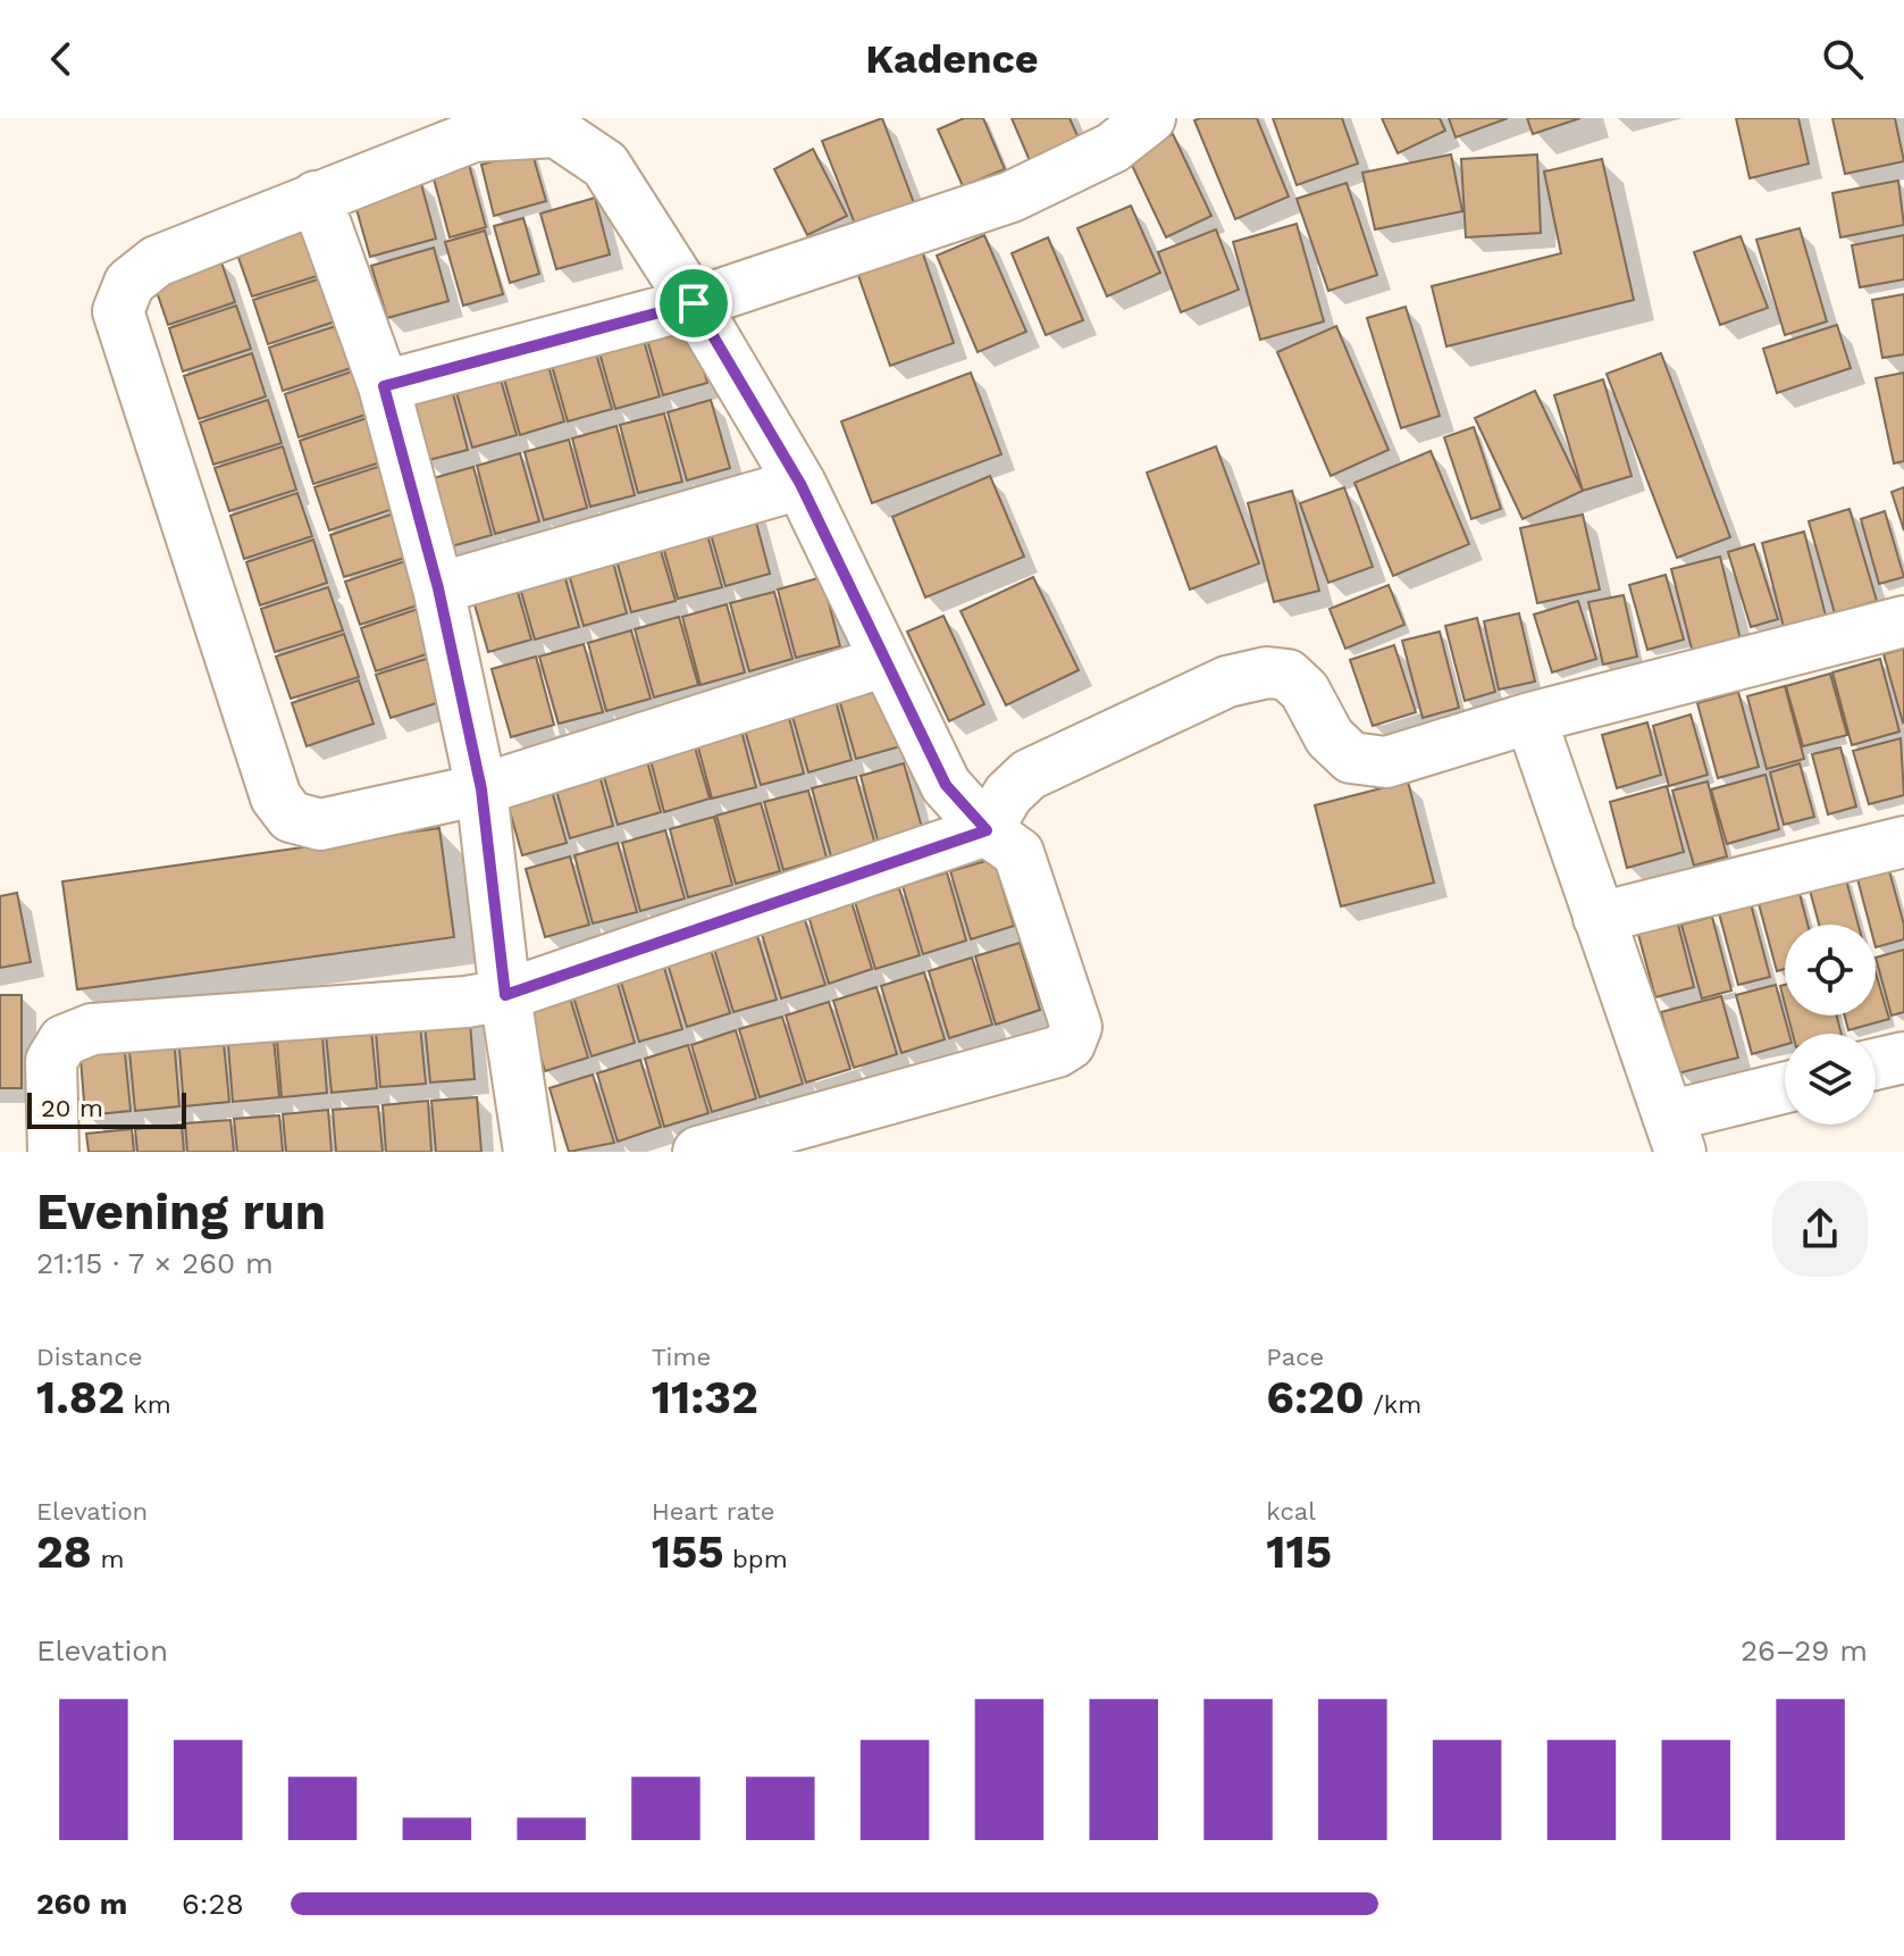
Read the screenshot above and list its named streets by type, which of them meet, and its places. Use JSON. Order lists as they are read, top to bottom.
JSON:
{
  "scale_bar": "20 m",
  "page": {
    "header": "Kadence",
    "scale": "20 m",
    "heading": ["Evening run", "21:15 · 7 × 260 m"],
    "stats": [
      ["Distance", "1.82 km"],
      ["Time", "11:32"],
      ["Pace", "6:20 /km"],
      ["Elevation", "28 m"],
      ["Heart rate", "155 bpm"],
      ["kcal", "115"]
    ],
    "chart": ["Elevation", "26–29 m"],
    "list": [
      {
        "name": "260 m",
        "note": "6:28"
      }
    ]
  }
}
